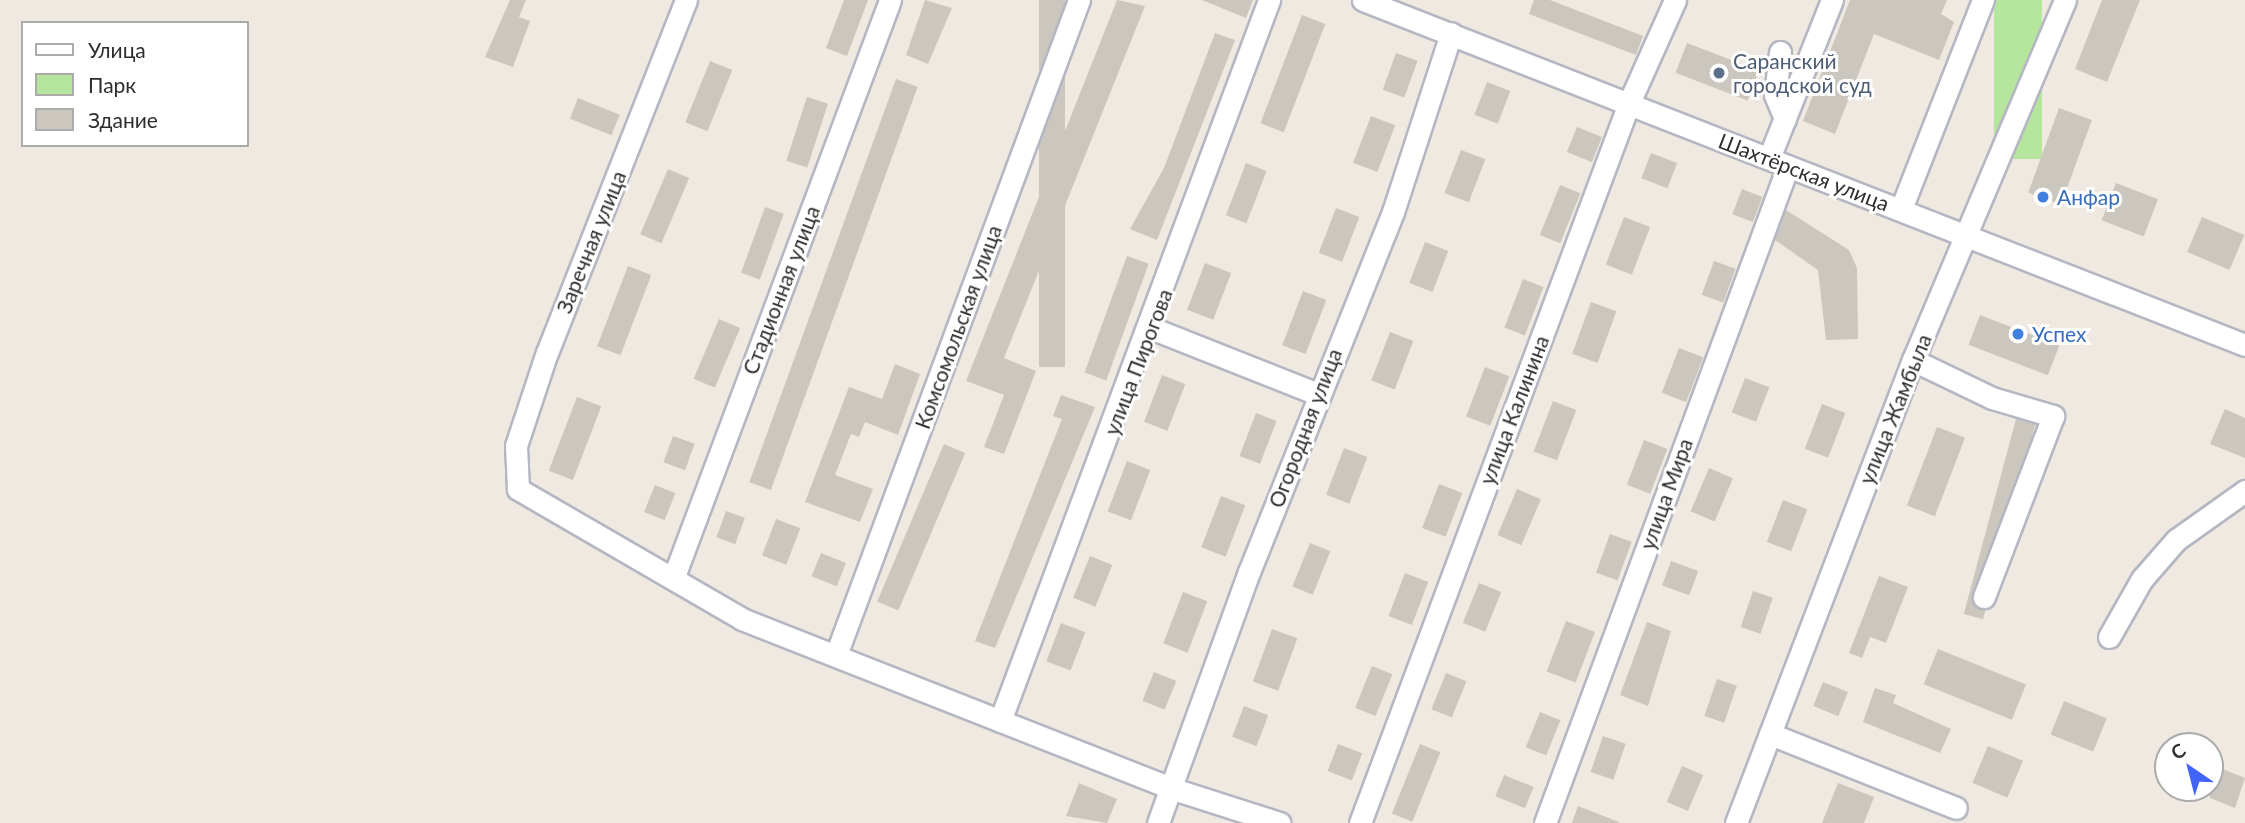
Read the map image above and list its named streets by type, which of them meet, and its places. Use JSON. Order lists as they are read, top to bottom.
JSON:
{
  "streets": {
    "street": [
      "Шахтёрская улица",
      "Заречная улица",
      "Стадионная улица",
      "Комсомольская улица",
      "улица Пирогова",
      "улица Жамбыла",
      "улица Калинина",
      "Огородная улица",
      "улица Мира"
    ]
  },
  "crossings": [
    ["Шахтёрская улица", "улица Жамбыла"],
    ["Шахтёрская улица", "улица Калинина"],
    ["Шахтёрская улица", "Огородная улица"],
    ["Шахтёрская улица", "улица Мира"],
    ["Заречная улица", "Стадионная улица"]
  ],
  "places": ["Саранский городской суд", "Анфар", "Успех"],
  "legend": ["Улица", "Парк", "Здание"],
  "north": "top left"
}
